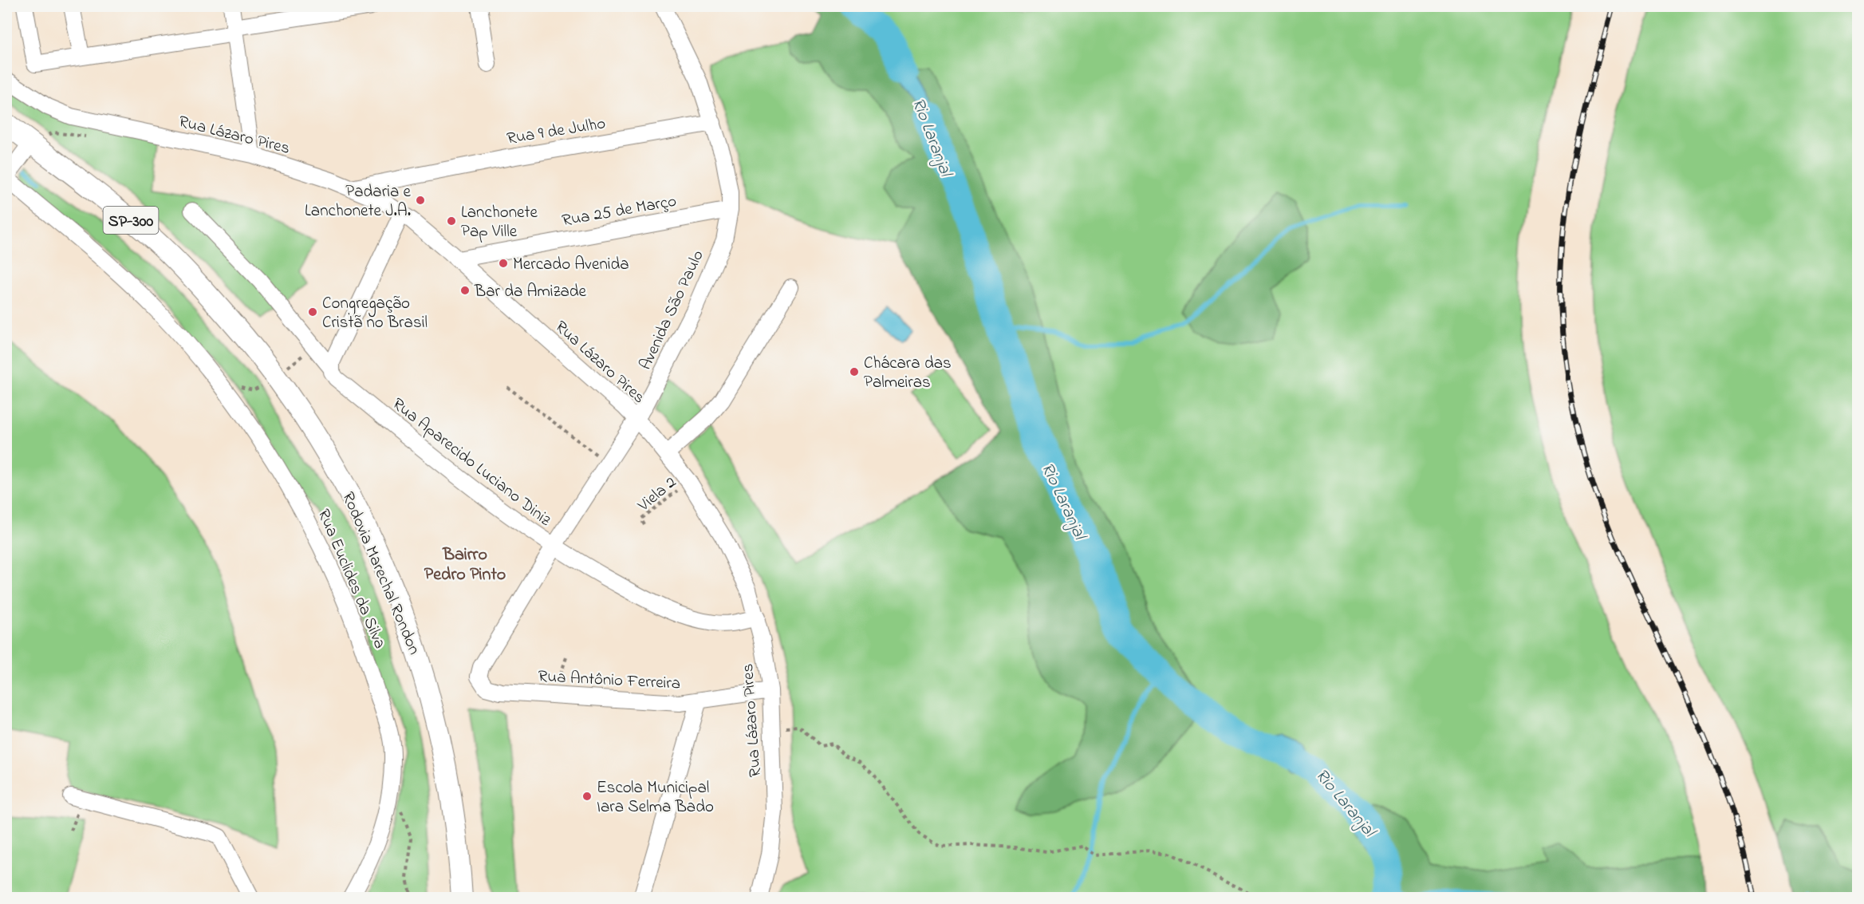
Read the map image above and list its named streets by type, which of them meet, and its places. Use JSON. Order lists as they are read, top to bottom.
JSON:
{
  "streets": {
    "main road": ["SP-300", "Rodovia Marechal Rondon"],
    "street": [
      "Rua 9 de Julho",
      "Rua Lázaro Pires",
      "Rua 25 de Março",
      "Avenida São Paulo",
      "Rua Aparecido Luciano Diniz",
      "Rua Euclides da Silva",
      "Rua Antônio Ferreira"
    ],
    "path": ["Viela 2"]
  },
  "crossings": [
    ["Rua 9 de Julho", "Rua Lázaro Pires"],
    ["Rua 9 de Julho", "Avenida São Paulo"],
    ["Rua Lázaro Pires", "Rua 25 de Março"],
    ["Rua Lázaro Pires", "Avenida São Paulo"],
    ["Rua Lázaro Pires", "Rua Aparecido Luciano Diniz"],
    ["Rua Lázaro Pires", "Viela 2"],
    ["Rua Lázaro Pires", "Rua Antônio Ferreira"],
    ["Rua 25 de Março", "Avenida São Paulo"],
    ["Avenida São Paulo", "Rua Aparecido Luciano Diniz"],
    ["Avenida São Paulo", "Rua Antônio Ferreira"]
  ],
  "districts": ["Bairro Pedro Pinto"],
  "water": ["Rio Laranjal"],
  "places": [
    "Padaria e Lanchonete J.A.",
    "Lanchonete Pap Ville",
    "Mercado Avenida",
    "Bar da Amizade",
    "Congregação Cristã no Brasil",
    "Chácara das Palmeiras",
    "Escola Municipal Iara Selma Bado"
  ]
}
